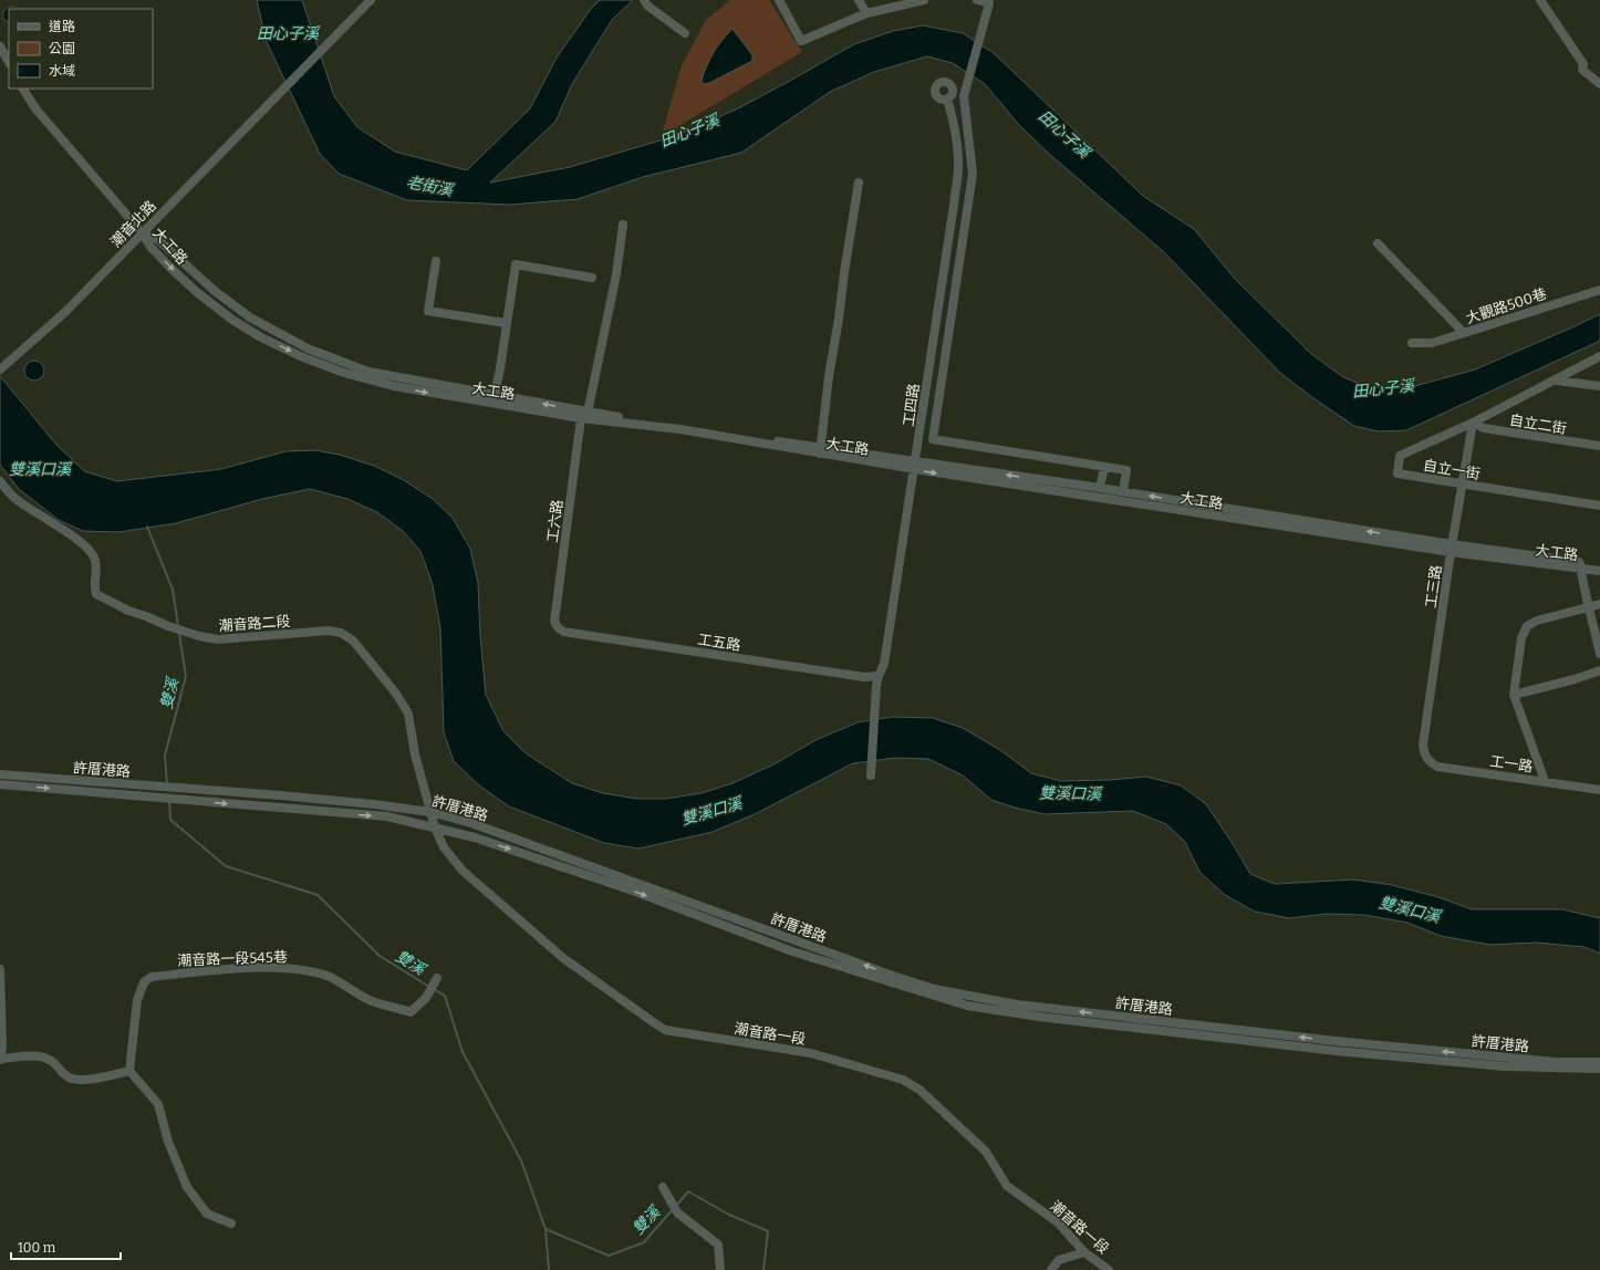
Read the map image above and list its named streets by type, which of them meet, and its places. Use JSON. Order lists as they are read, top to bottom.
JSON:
{
  "streets": {
    "street": [
      "潮音北路",
      "大工路",
      "大觀路500巷",
      "工四路",
      "自立二街",
      "自立一街",
      "工六路",
      "工三路",
      "潮音路二段",
      "工五路",
      "工一路",
      "許厝港路",
      "潮音路一段545巷",
      "潮音路一段"
    ]
  },
  "crossings": [
    ["潮音北路", "大工路"],
    ["大工路", "工四路"],
    ["大工路", "工六路"],
    ["大工路", "工三路"],
    ["工四路", "工五路"],
    ["自立二街", "自立一街"],
    ["自立二街", "工三路"],
    ["自立一街", "工三路"],
    ["工六路", "工五路"],
    ["工三路", "工一路"],
    ["潮音路二段", "許厝港路"],
    ["潮音路二段", "潮音路一段"],
    ["許厝港路", "潮音路一段"]
  ],
  "water": [
    "田心子溪",
    "老街溪",
    "雙溪口溪",
    "雙溪"
  ],
  "legend": ["道路", "公園", "水域"],
  "scale_bar": "100 m"
}
